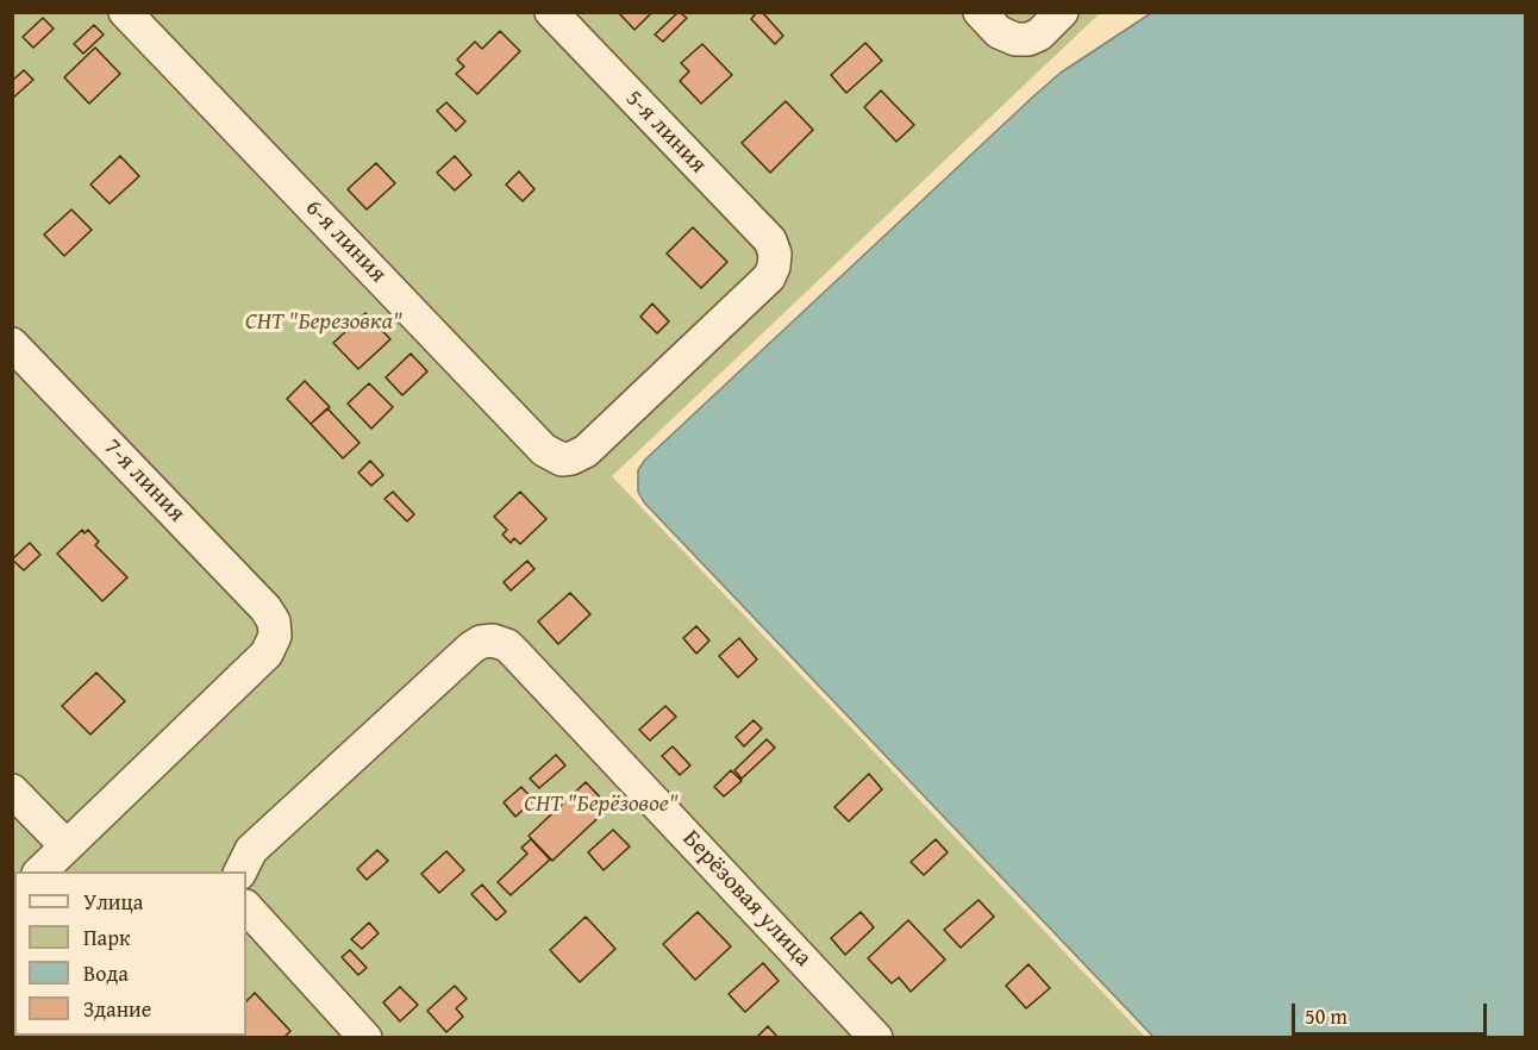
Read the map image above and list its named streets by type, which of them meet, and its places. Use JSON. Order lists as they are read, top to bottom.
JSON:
{
  "streets": {
    "street": [
      "5-я линия",
      "6-я линия",
      "7-я линия",
      "Берёзовая улица"
    ]
  },
  "crossings": [
    ["5-я линия", "6-я линия"]
  ],
  "parks": ["СНТ \"Березовка\"", "СНТ \"Берёзовое\""],
  "legend": [
    "Улица",
    "Парк",
    "Вода",
    "Здание"
  ],
  "scale_bar": "50 m"
}
